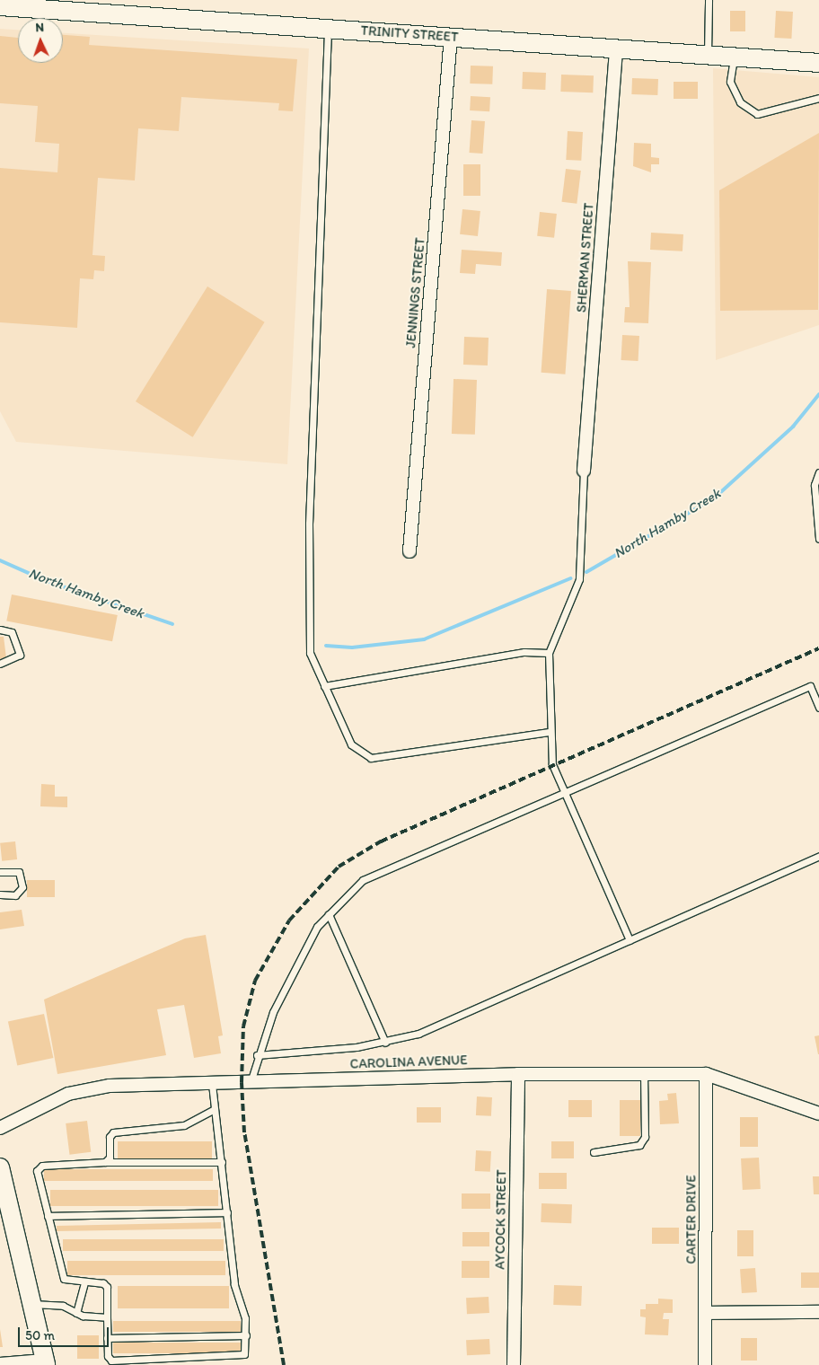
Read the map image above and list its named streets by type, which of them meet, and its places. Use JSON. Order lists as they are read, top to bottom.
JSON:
{
  "streets": {
    "street": [
      "TRINITY STREET",
      "SHERMAN STREET",
      "JENNINGS STREET",
      "CAROLINA AVENUE",
      "AYCOCK STREET",
      "CARTER DRIVE"
    ]
  },
  "crossings": [
    ["TRINITY STREET", "SHERMAN STREET"],
    ["TRINITY STREET", "JENNINGS STREET"],
    ["CAROLINA AVENUE", "AYCOCK STREET"],
    ["CAROLINA AVENUE", "CARTER DRIVE"]
  ],
  "water": ["North Hamby Creek"],
  "scale_bar": "50 m",
  "north": "top"
}
